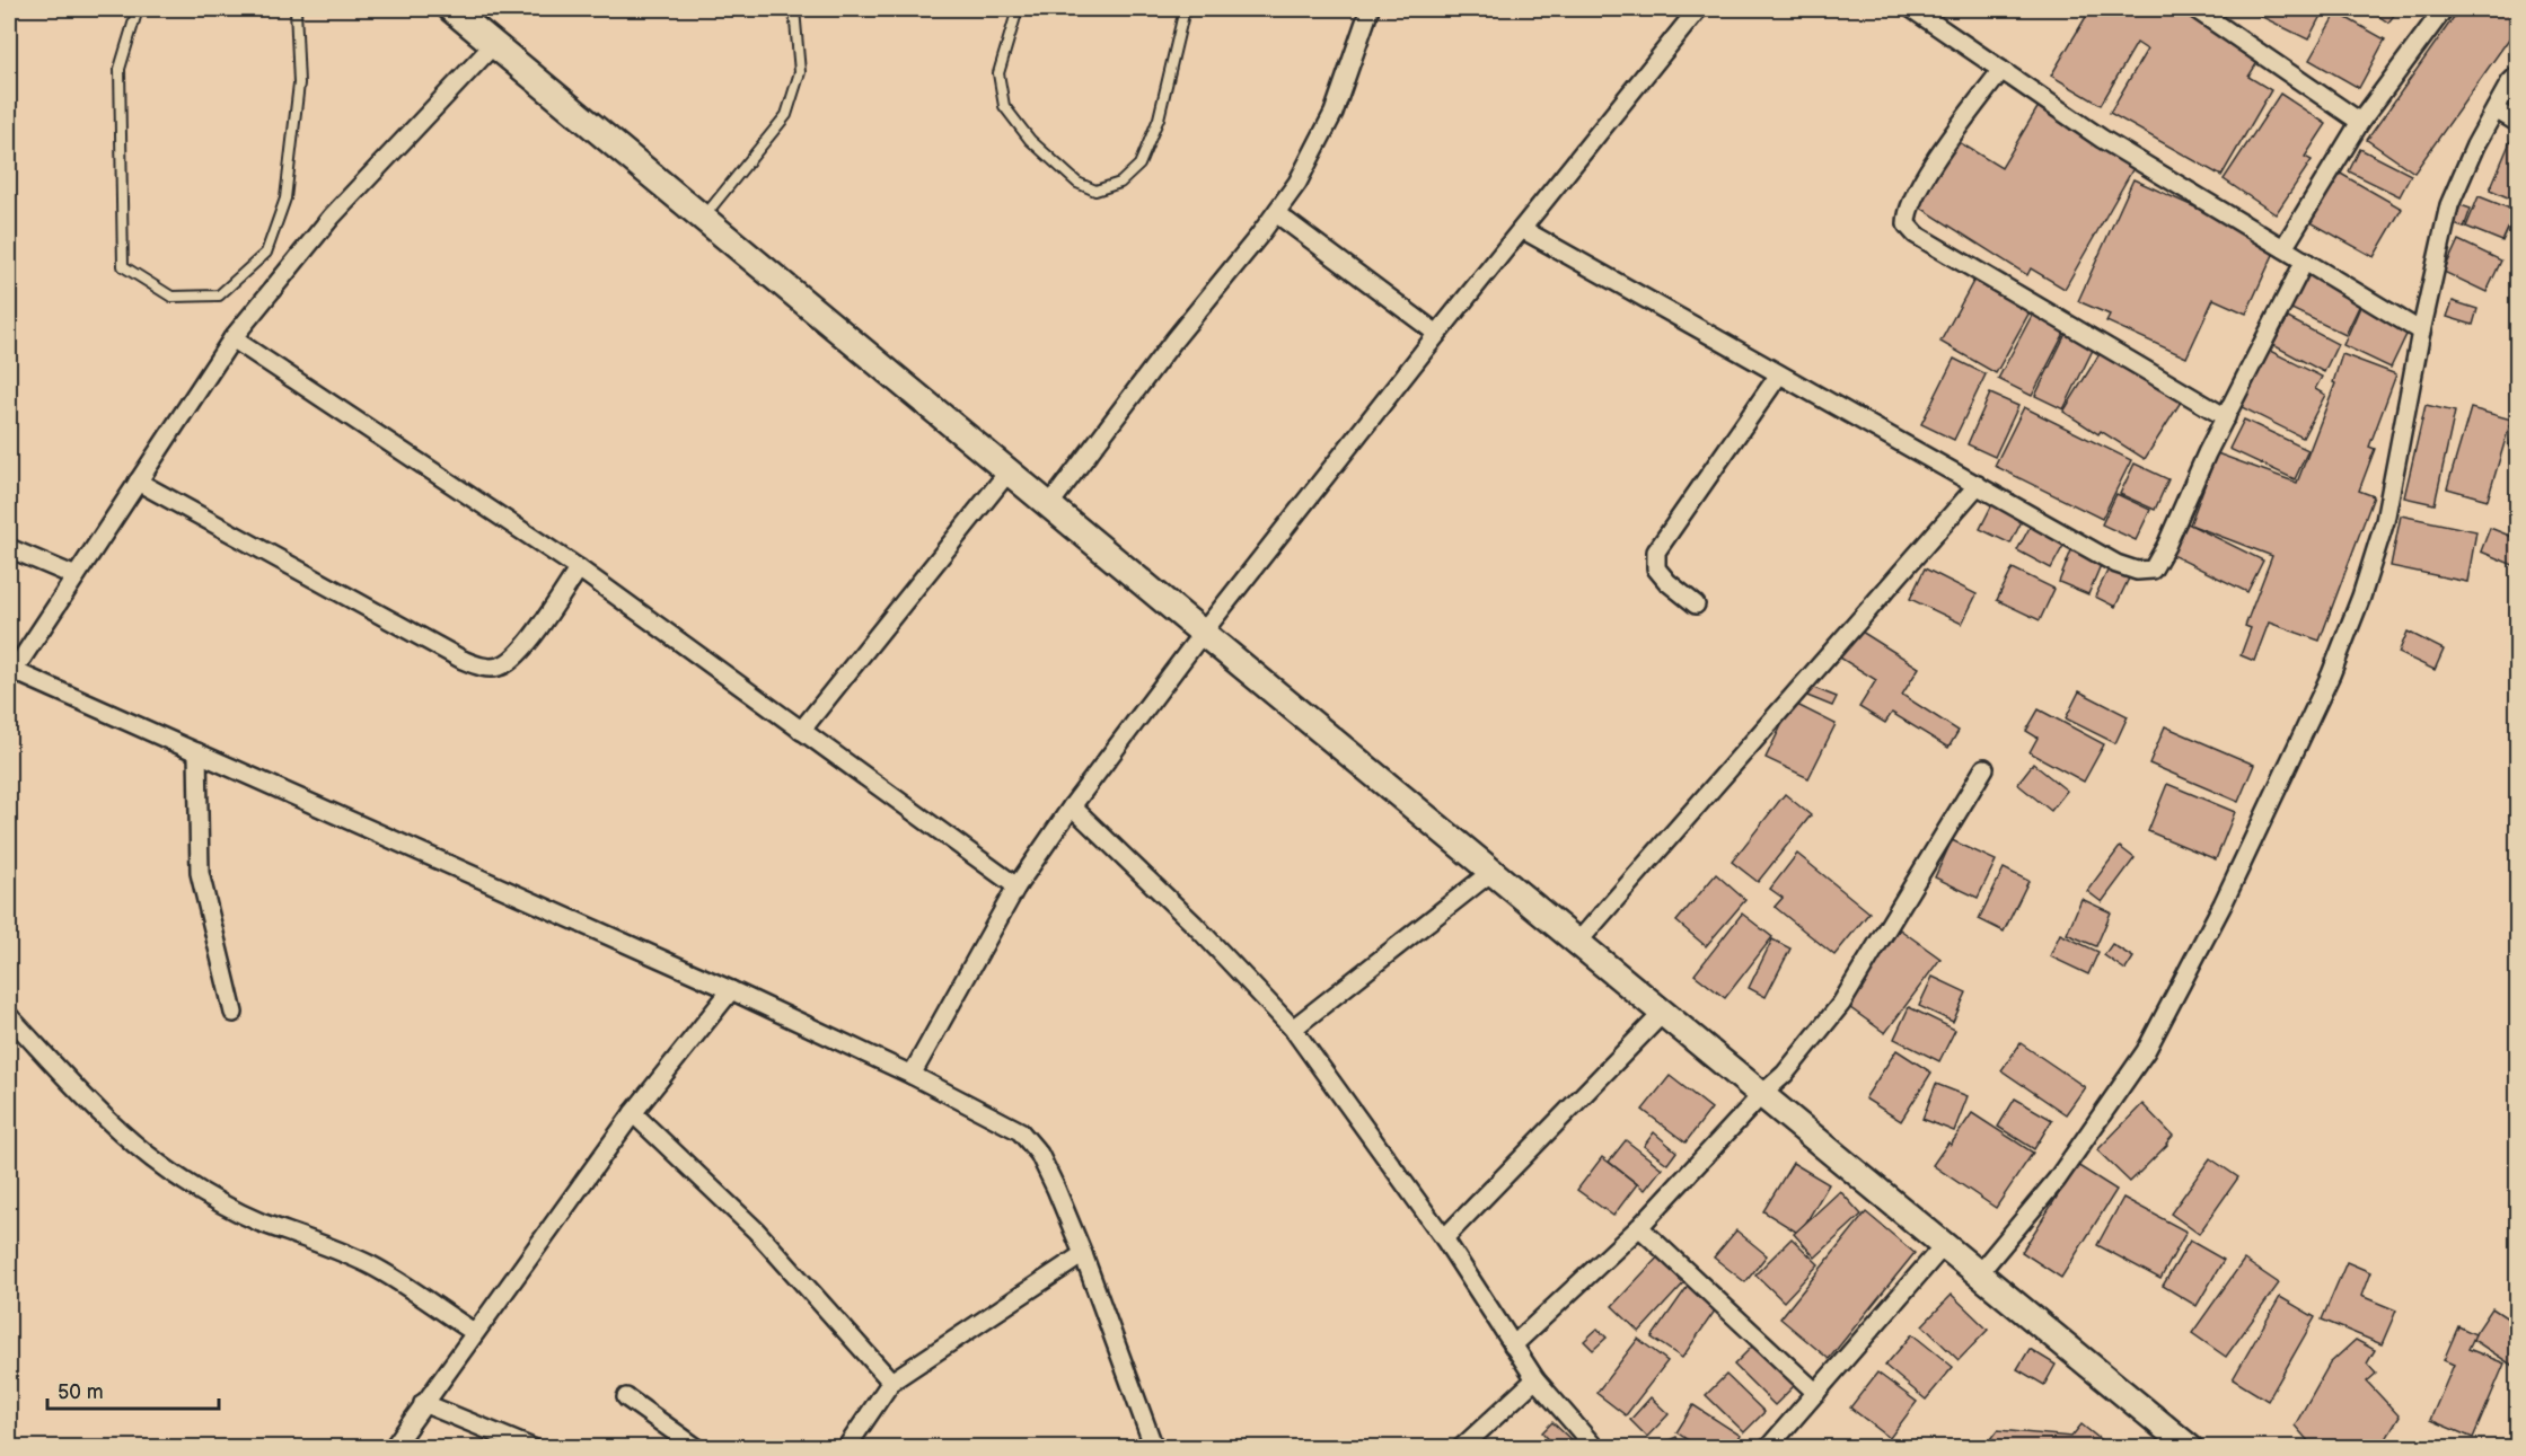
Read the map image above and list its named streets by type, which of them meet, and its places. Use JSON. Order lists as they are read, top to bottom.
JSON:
{
  "scale_bar": "50 m"
}
